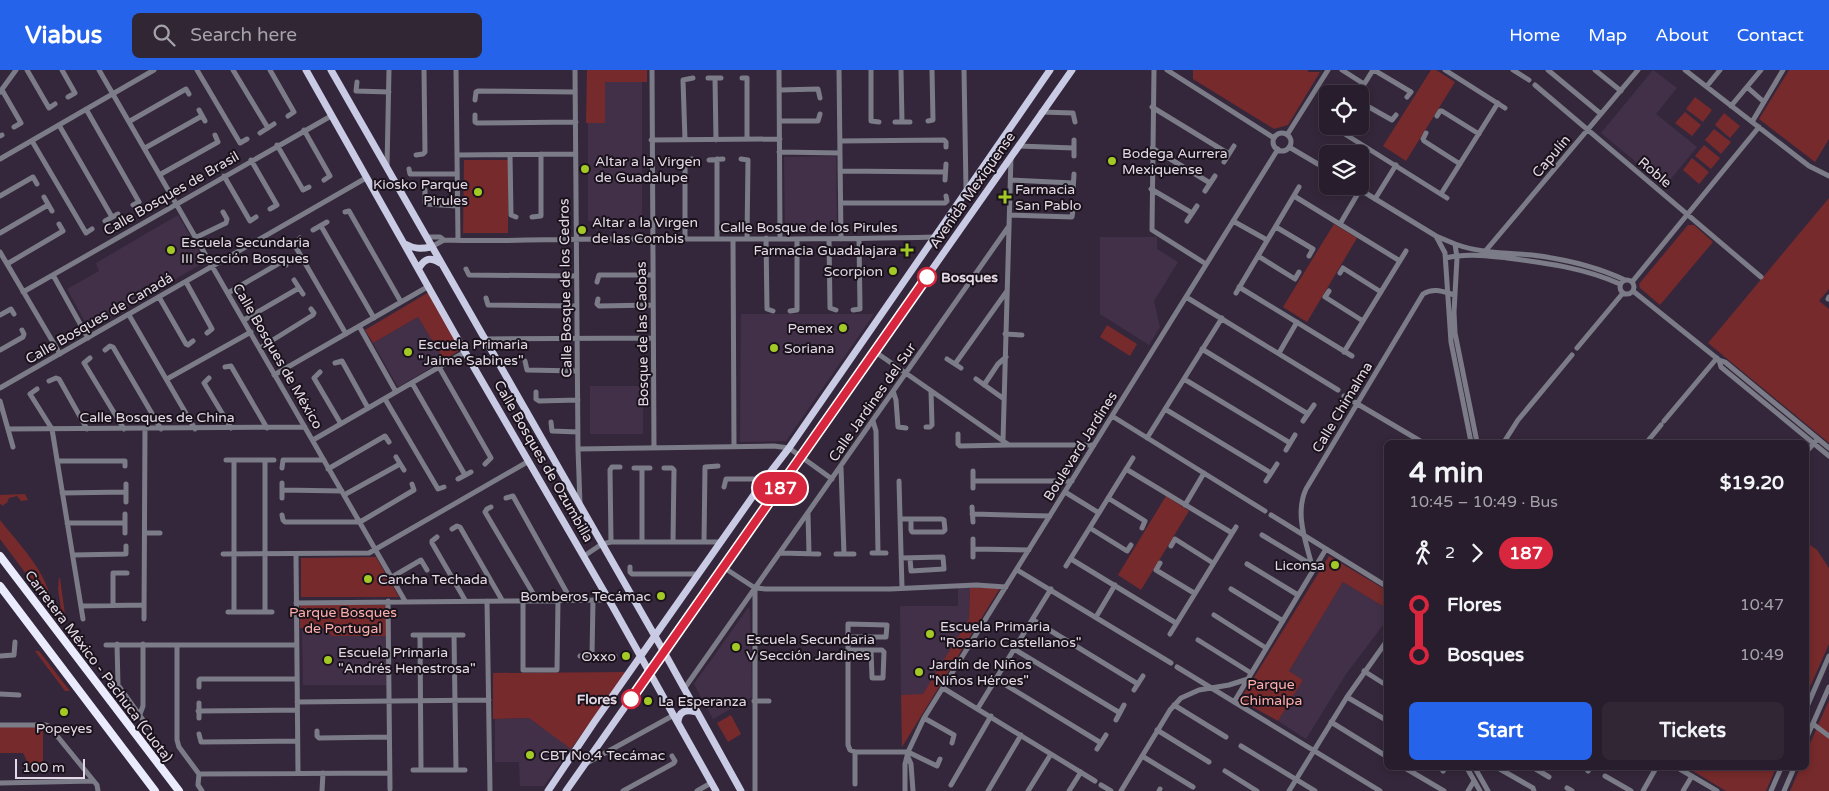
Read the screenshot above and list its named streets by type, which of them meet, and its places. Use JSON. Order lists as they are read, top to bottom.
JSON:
{
  "streets": {
    "highway": ["Carretera México - Pachuca (Cuota)"],
    "main road": ["Avenida Mexiquense", "Calle Bosques de Ozumbilla"],
    "street": [
      "Capulín",
      "Roble",
      "Calle Bosques de Brasil",
      "Calle Bosque de los Pirules",
      "Calle Bosque de los Cedros",
      "Calle Bosques de Canadá",
      "Bosque de las Caobas",
      "Calle Bosques de México",
      "Calle Jardines del Sur",
      "Calle Chimalma",
      "Calle Bosques de China",
      "Boulevard Jardines"
    ]
  },
  "crossings": [
    ["Capulín", "Roble"],
    ["Avenida Mexiquense", "Calle Bosque de los Pirules"],
    ["Avenida Mexiquense", "Calle Bosques de Ozumbilla"],
    ["Calle Bosques de Brasil", "Calle Bosques de México"],
    ["Calle Bosques de Brasil", "Calle Bosques de Ozumbilla"],
    ["Calle Bosque de los Pirules", "Calle Bosque de los Cedros"],
    ["Calle Bosque de los Pirules", "Bosque de las Caobas"],
    ["Calle Bosque de los Pirules", "Calle Bosques de Ozumbilla"],
    ["Calle Bosque de los Cedros", "Calle Bosques de Ozumbilla"],
    ["Calle Bosques de Canadá", "Calle Bosques de México"],
    ["Calle Bosques de Canadá", "Calle Bosques de Ozumbilla"],
    ["Calle Bosques de México", "Calle Bosques de China"],
    ["Calle Jardines del Sur", "Calle Bosques de Ozumbilla"]
  ],
  "parks": ["Parque Bosques de Portugal", "Parque Chimalpa"],
  "places": {
    "other": [
      "Bodega Aurrera Mexiquense",
      "Altar a la Virgen de Guadalupe",
      "Kiosko Parque Pirules",
      "Altar a la Virgen de las Combis",
      "Escuela Secundaria III Sección Bosques",
      "Scorpion",
      "Bosques",
      "Pemex",
      "Soriana",
      "Escuela Primaria \"Jaime Sabines\"",
      "Liconsa",
      "Cancha Techada",
      "Bomberos Tecámac",
      "Escuela Primaria \"Rosario Castellanos\"",
      "Escuela Secundaria V Sección Jardines",
      "Oxxo",
      "Escuela Primaria \"Andrés Henestrosa\"",
      "Jardín de Niños \"Niños Héroes\"",
      "Flores",
      "La Esperanza",
      "Popeyes",
      "CBT No.4 Tecámac"
    ],
    "health": ["Farmacia San Pablo", "Farmacia Guadalajara"]
  },
  "lines": ["bus line 187"],
  "scale_bar": "100 m",
  "page": {
    "header": "Viabus",
    "search": "Search here",
    "nav": [
      "Home",
      "Map",
      "About",
      "Contact"
    ],
    "on_map": "187",
    "heading": ["4 min", "10:45 – 10:49 · Bus", "$19.20"],
    "legs": ["2", "187"],
    "list": [
      {
        "name": "Flores",
        "value": "10:47"
      },
      {
        "name": "Bosques",
        "value": "10:49"
      }
    ],
    "buttons": ["Start", "Tickets"],
    "scale": "100 m"
  }
}
